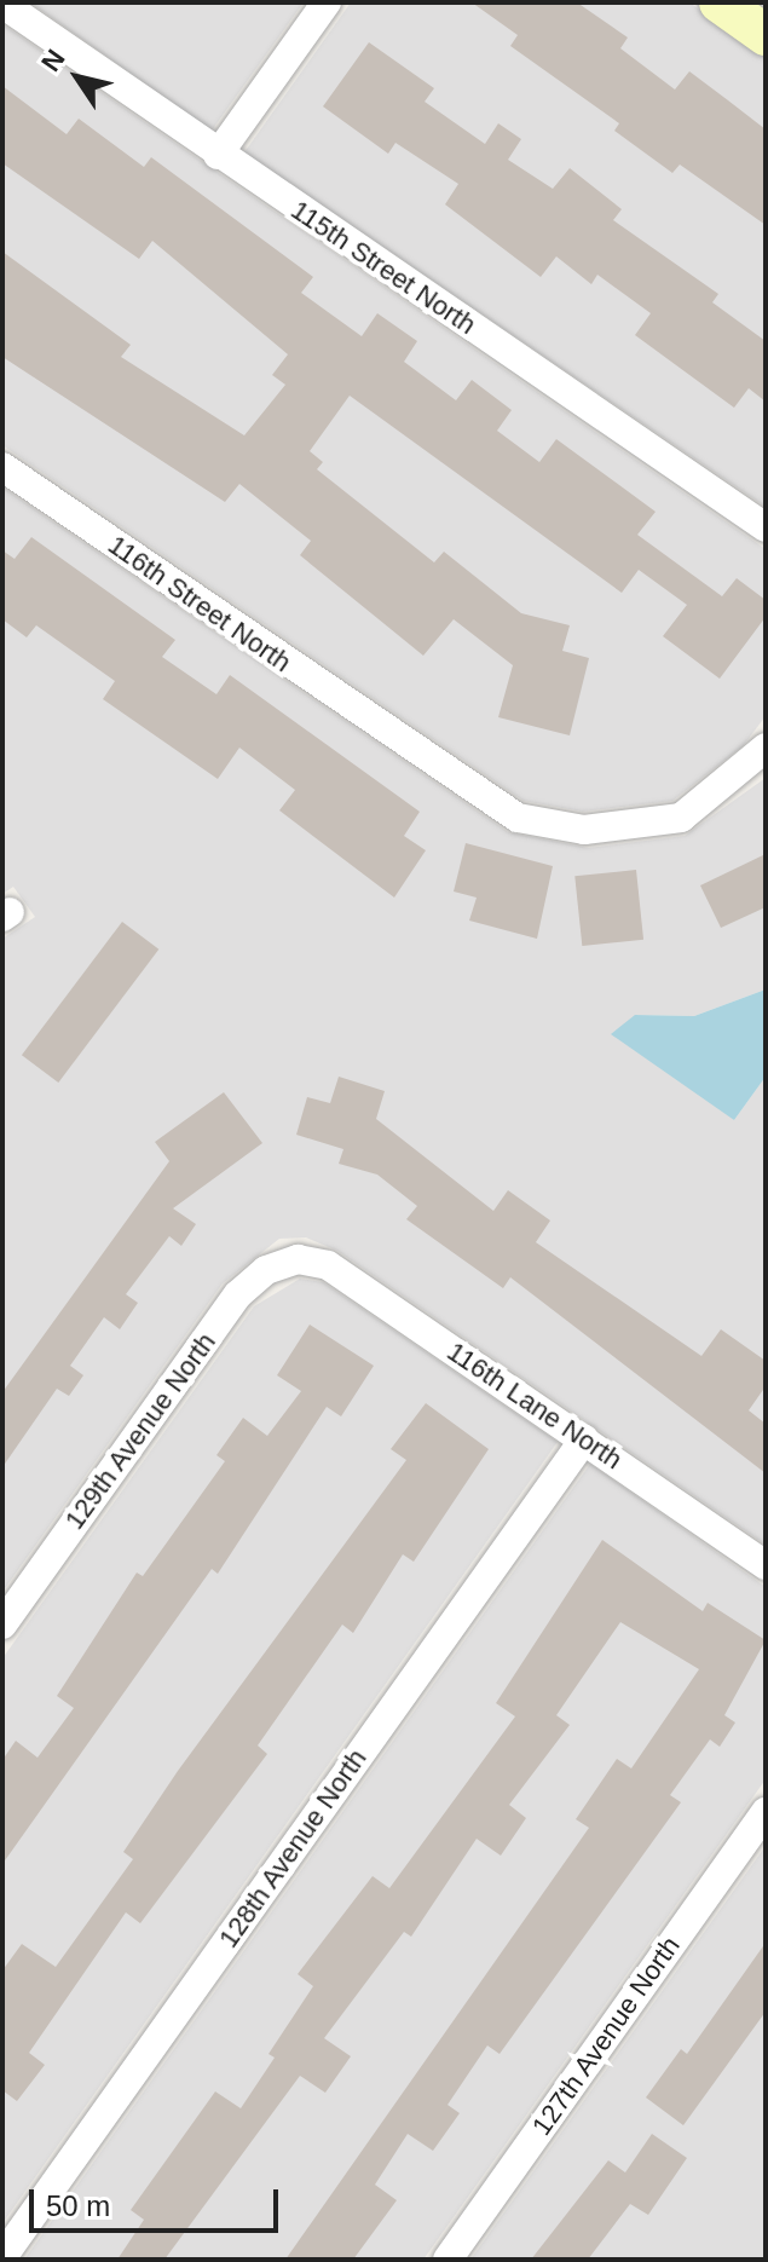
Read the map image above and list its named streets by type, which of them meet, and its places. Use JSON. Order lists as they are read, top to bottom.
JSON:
{
  "streets": {
    "street": [
      "115th Street North",
      "116th Street North",
      "116th Lane North",
      "129th Avenue North",
      "128th Avenue North",
      "127th Avenue North"
    ]
  },
  "crossings": [
    ["116th Lane North", "129th Avenue North"],
    ["116th Lane North", "128th Avenue North"]
  ],
  "scale_bar": "50 m",
  "north": "top left"
}
